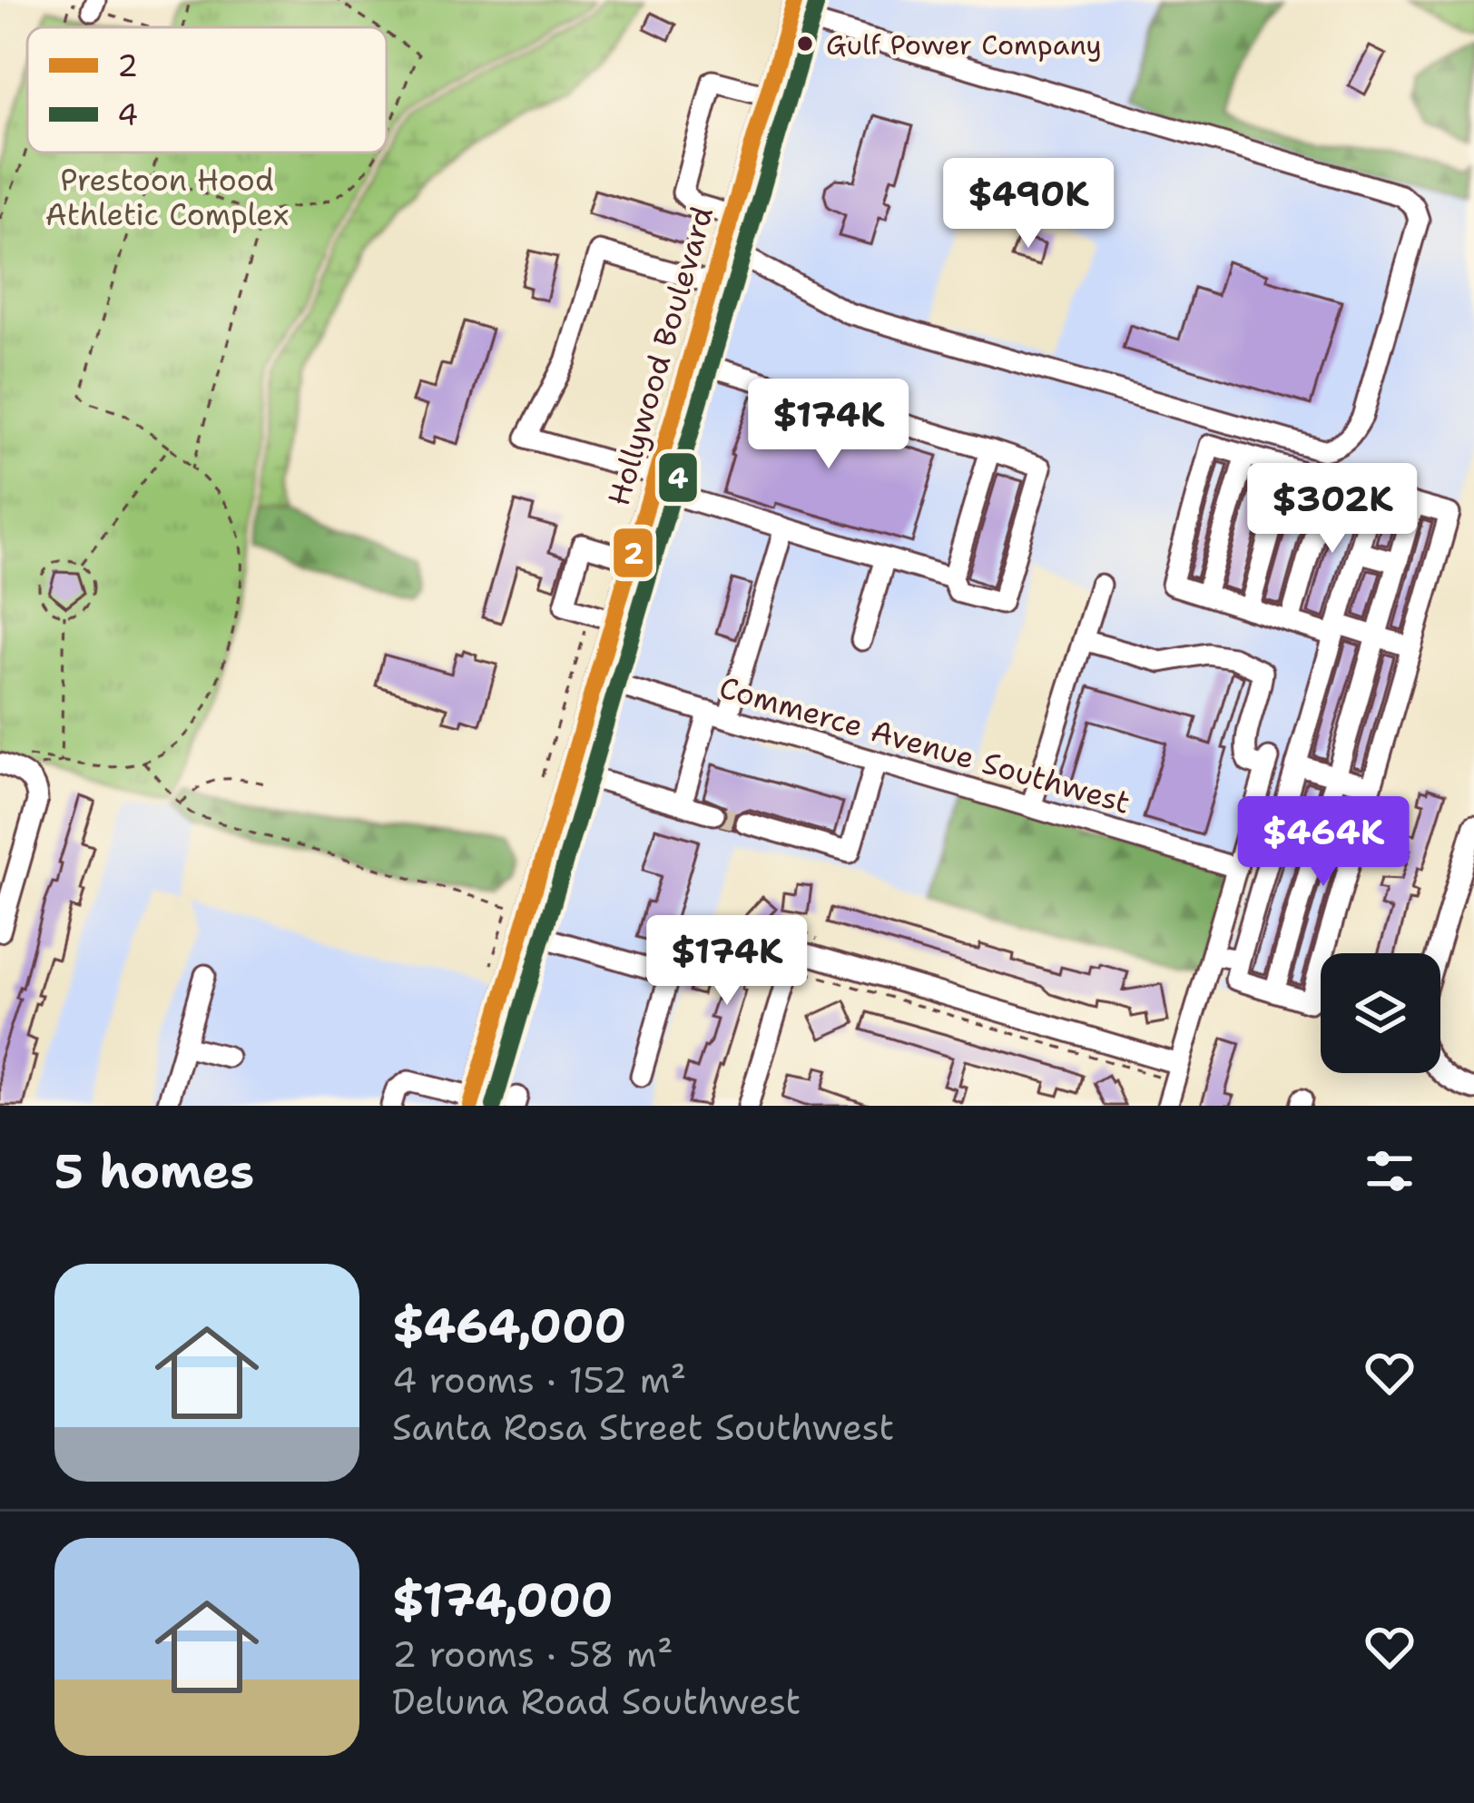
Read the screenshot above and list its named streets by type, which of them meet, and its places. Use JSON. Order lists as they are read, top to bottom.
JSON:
{
  "streets": {
    "street": ["Hollywood Boulevard", "Commerce Avenue Southwest"]
  },
  "crossings": [
    ["Hollywood Boulevard", "Commerce Avenue Southwest"]
  ],
  "parks": ["Prestoon Hood Athletic Complex"],
  "places": ["Gulf Power Company"],
  "lines": ["transit line 2", "transit line 4"],
  "legend": ["2", "4"],
  "page": {
    "price": [
      "$490K",
      "$174K",
      "$302K",
      "$464K",
      "$174K"
    ],
    "heading": "5 homes",
    "list": [
      {
        "name": "$464,000",
        "note": "4 rooms · 152 m² · Santa Rosa Street Southwest"
      },
      {
        "name": "$174,000",
        "note": "2 rooms · 58 m² · Deluna Road Southwest"
      }
    ]
  }
}
